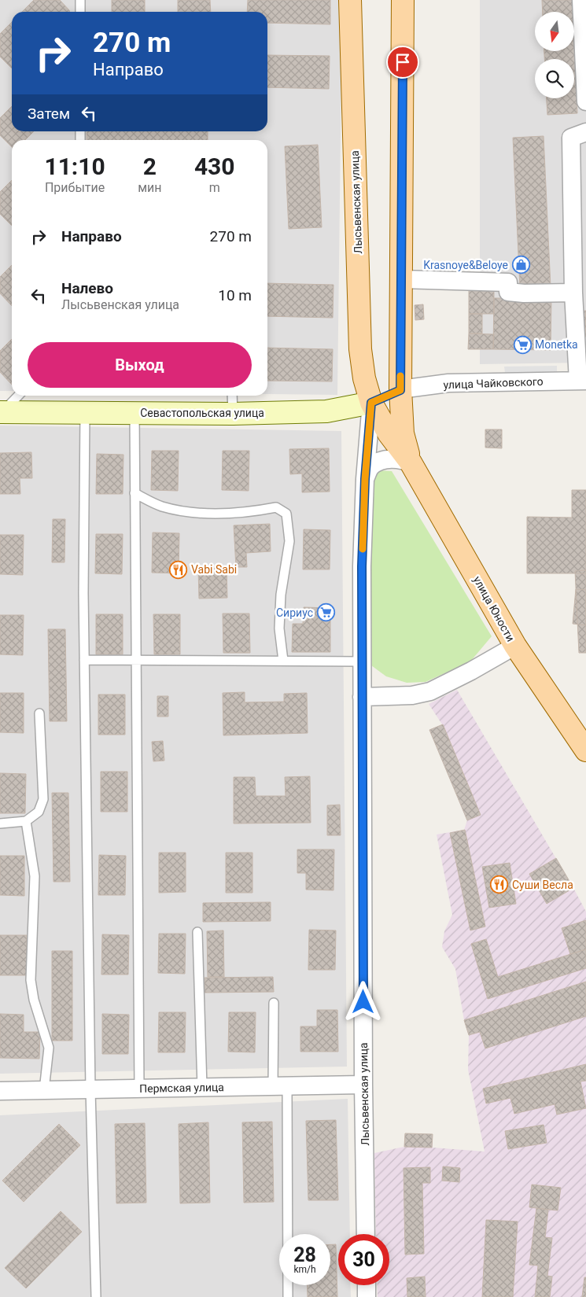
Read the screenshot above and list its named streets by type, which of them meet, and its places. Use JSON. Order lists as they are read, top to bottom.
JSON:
{
  "streets": {
    "main road": ["Лысьвенская улица", "Севастопольская улица", "улица Юности"],
    "street": ["улица Чайковского", "Пермская улица"]
  },
  "crossings": [
    ["Лысьвенская улица", "Севастопольская улица"],
    ["Лысьвенская улица", "улица Юности"],
    ["Лысьвенская улица", "Пермская улица"],
    ["улица Чайковского", "Севастопольская улица"]
  ],
  "places": {
    "shop": ["Krasnoye&Beloye"],
    "supermarket": ["Monetka", "Сириус"],
    "restaurant": ["Vabi Sabi", "Суши Весла"]
  },
  "north": "bottom",
  "page": {
    "turn": ["270 m", "Направо"],
    "then": "Затем",
    "eta": [
      "11:10",
      "Прибытие",
      "2",
      "мин",
      "430",
      "m"
    ],
    "list": [
      {
        "name": "Направо",
        "value": "270 m"
      },
      {
        "name": "Налево",
        "note": "Лысьвенская улица",
        "value": "10 m"
      }
    ],
    "buttons": "Выход",
    "speed": "28 km/h",
    "limit": "30"
  }
}
